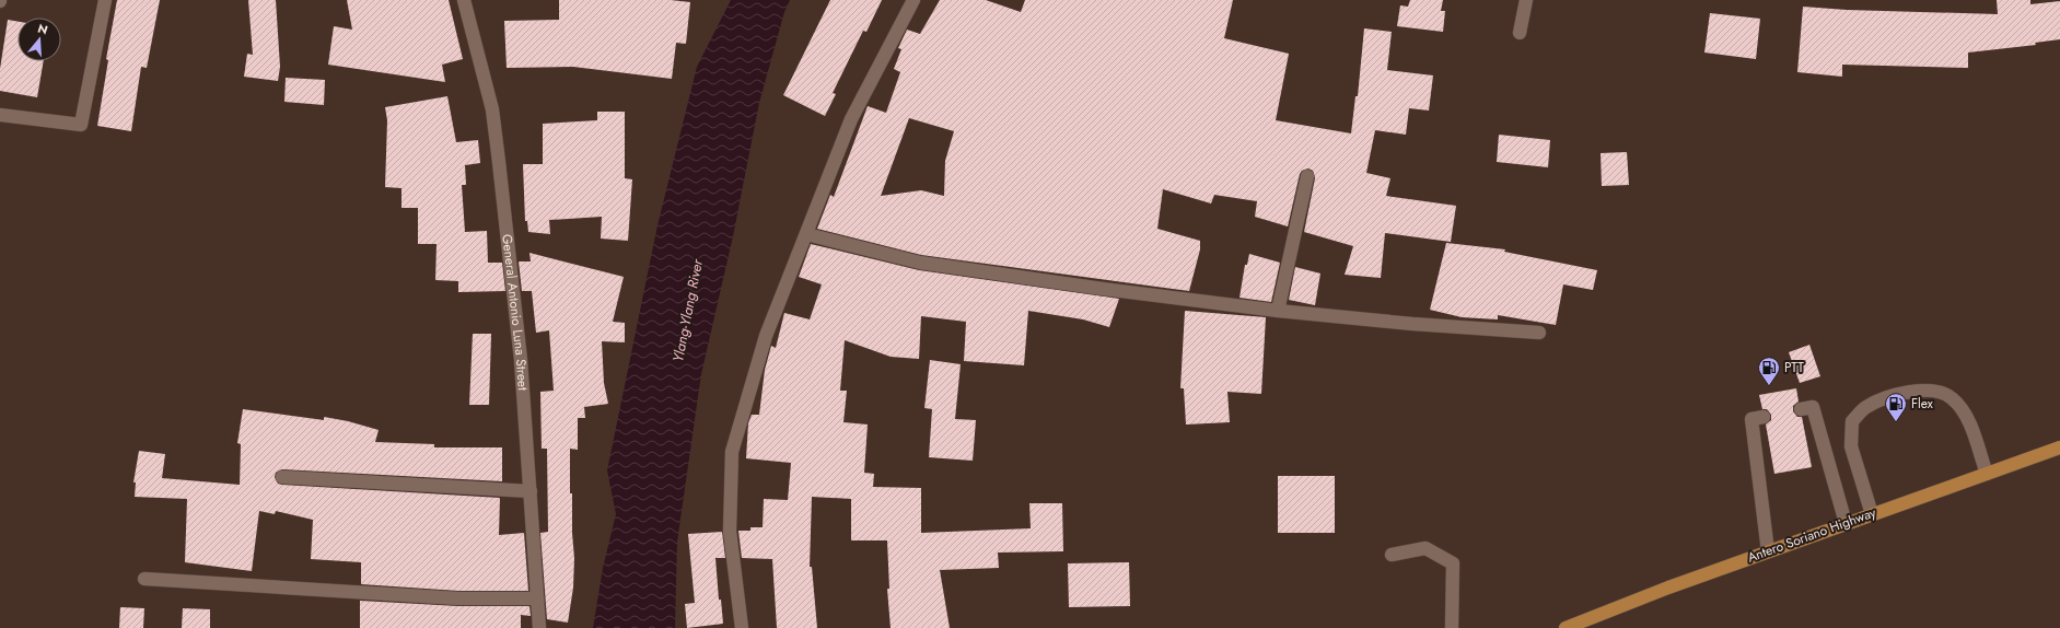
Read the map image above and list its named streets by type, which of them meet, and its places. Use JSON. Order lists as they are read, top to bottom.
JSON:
{
  "streets": {
    "main road": ["Antero Soriano Highway"],
    "street": ["General Antonio Luna Street"]
  },
  "water": ["Ylang-Ylang River"],
  "places": {
    "fuel station": ["PTT", "Flex"]
  },
  "north": "top"
}
